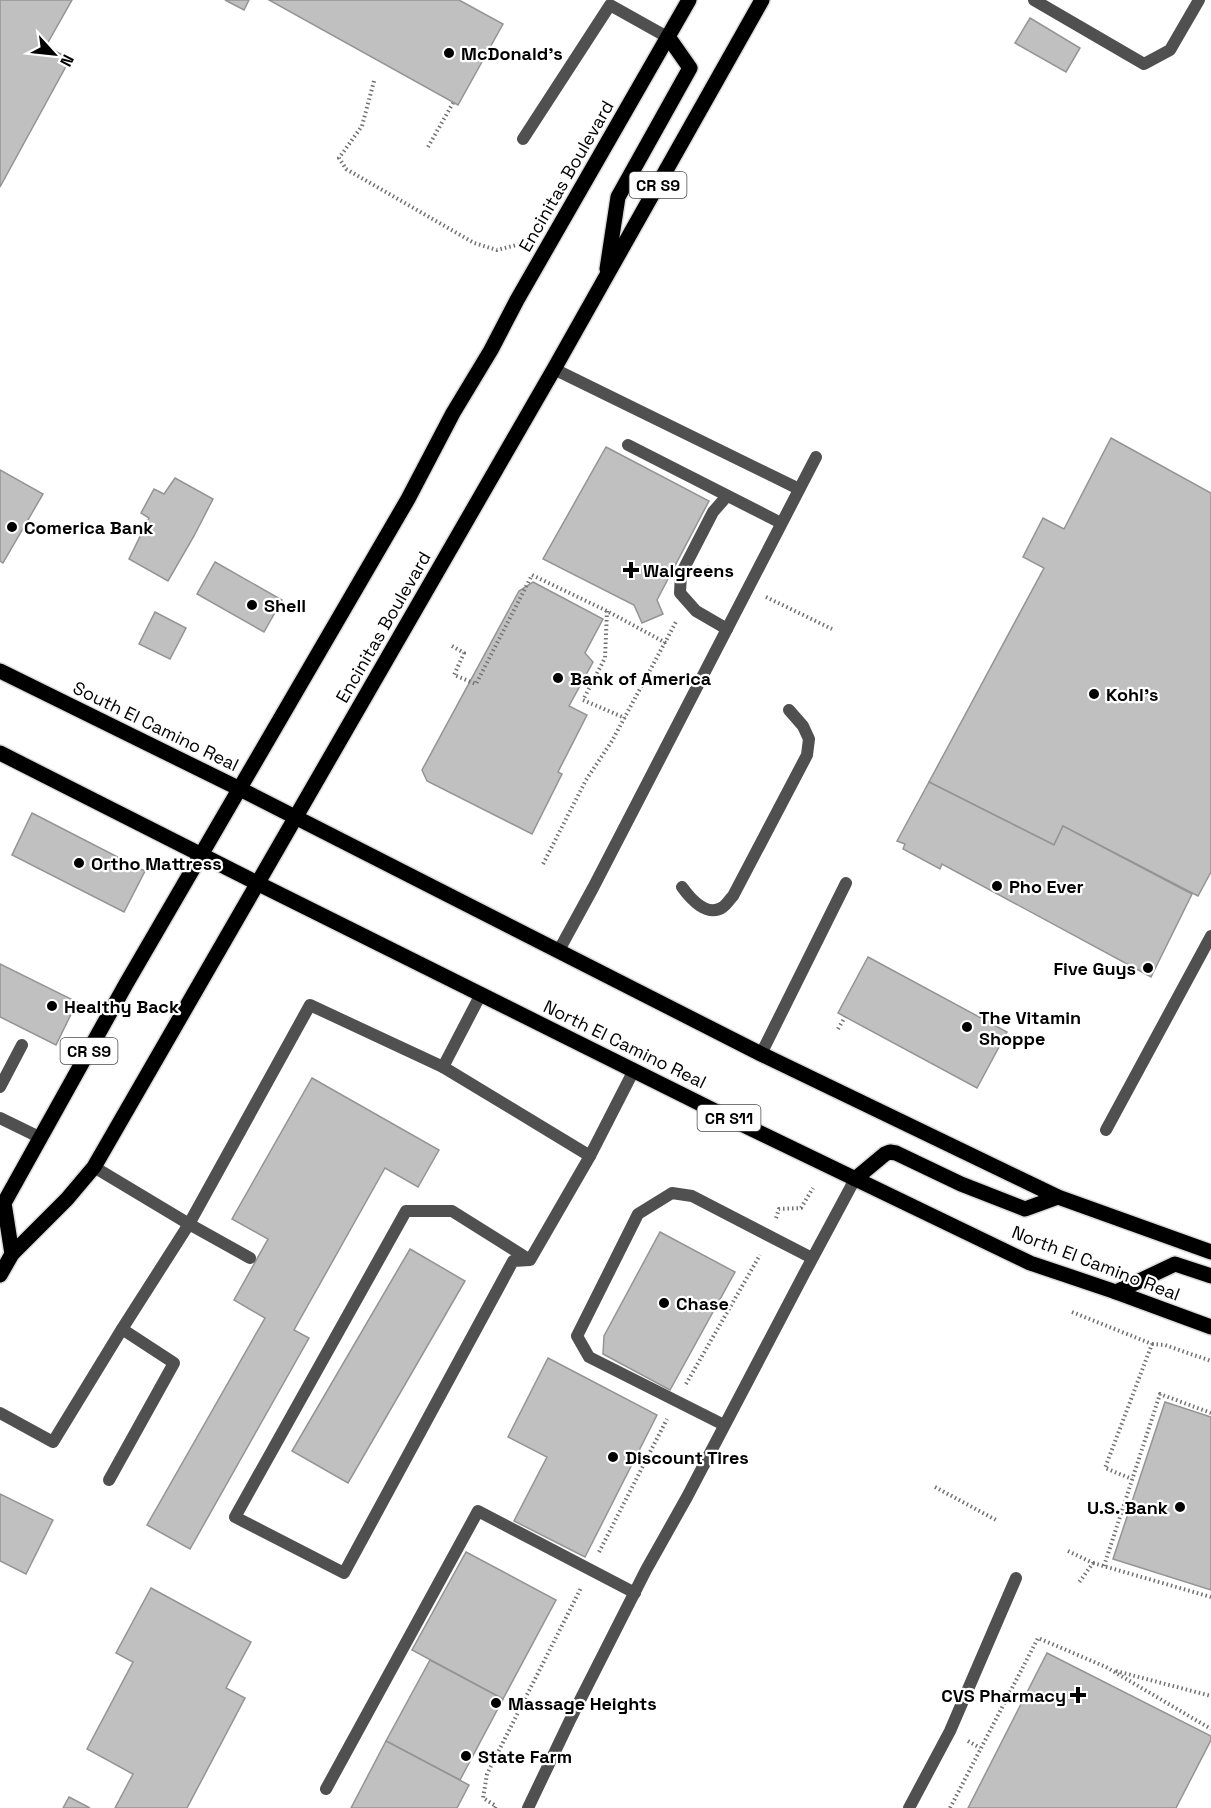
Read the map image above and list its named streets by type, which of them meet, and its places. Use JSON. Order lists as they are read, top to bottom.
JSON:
{
  "streets": {
    "main road": [
      "Encinitas Boulevard",
      "CR S9",
      "South El Camino Real",
      "North El Camino Real",
      "CR S11"
    ]
  },
  "crossings": [
    ["Encinitas Boulevard", "South El Camino Real"],
    ["Encinitas Boulevard", "North El Camino Real"],
    ["Encinitas Boulevard", "CR S11"],
    ["North El Camino Real", "CR S11"]
  ],
  "places": {
    "other": [
      "McDonald's",
      "Comerica Bank",
      "Shell",
      "Bank of America",
      "Kohl's",
      "Ortho Mattress",
      "Pho Ever",
      "Five Guys",
      "Healthy Back",
      "The Vitamin Shoppe",
      "Chase",
      "Discount Tires",
      "U.S. Bank",
      "Massage Heights",
      "State Farm"
    ],
    "health": ["Walgreens", "CVS Pharmacy"]
  },
  "north": "bottom right"
}
